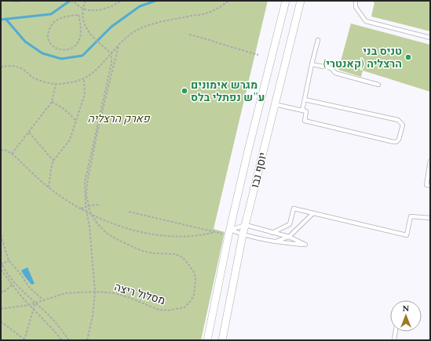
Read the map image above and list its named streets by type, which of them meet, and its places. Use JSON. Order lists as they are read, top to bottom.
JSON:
{
  "streets": {
    "street": ["יוסף נבו"],
    "path": ["מסלול ריצה"]
  },
  "parks": ["פארק הרצליה"],
  "places": ["טניס בני הרצליה (קאנטרי)", "מגרש אימונים ע\"ש נפתלי בלס"],
  "north": "top"
}
